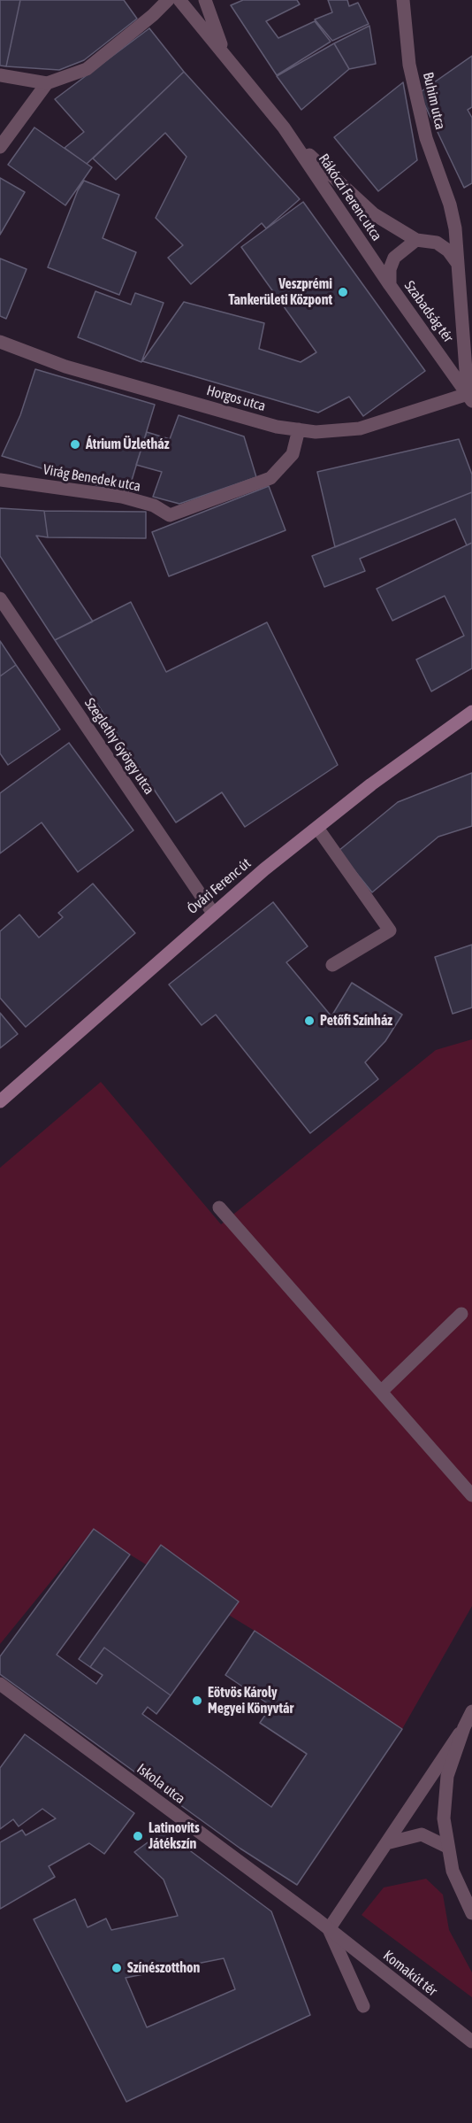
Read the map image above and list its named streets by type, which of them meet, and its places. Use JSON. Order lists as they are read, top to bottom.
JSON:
{
  "streets": {
    "main road": ["Óvári Ferenc út"],
    "street": [
      "Buhim utca",
      "Rákóczi Ferenc utca",
      "Szabadság tér",
      "Horgos utca",
      "Virág Benedek utca",
      "Szeglethy György utca",
      "Iskola utca",
      "Komakút tér"
    ]
  },
  "crossings": [
    ["Buhim utca", "Szabadság tér"],
    ["Rákóczi Ferenc utca", "Szabadság tér"],
    ["Szabadság tér", "Horgos utca"],
    ["Horgos utca", "Virág Benedek utca"],
    ["Szeglethy György utca", "Óvári Ferenc út"],
    ["Iskola utca", "Komakút tér"]
  ],
  "places": [
    "Veszprémi Tankerületi Központ",
    "Átrium Üzletház",
    "Petőfi Színház",
    "Eötvös Károly Megyei Könyvtár",
    "Latinovits Játékszín",
    "Színészotthon"
  ]
}
